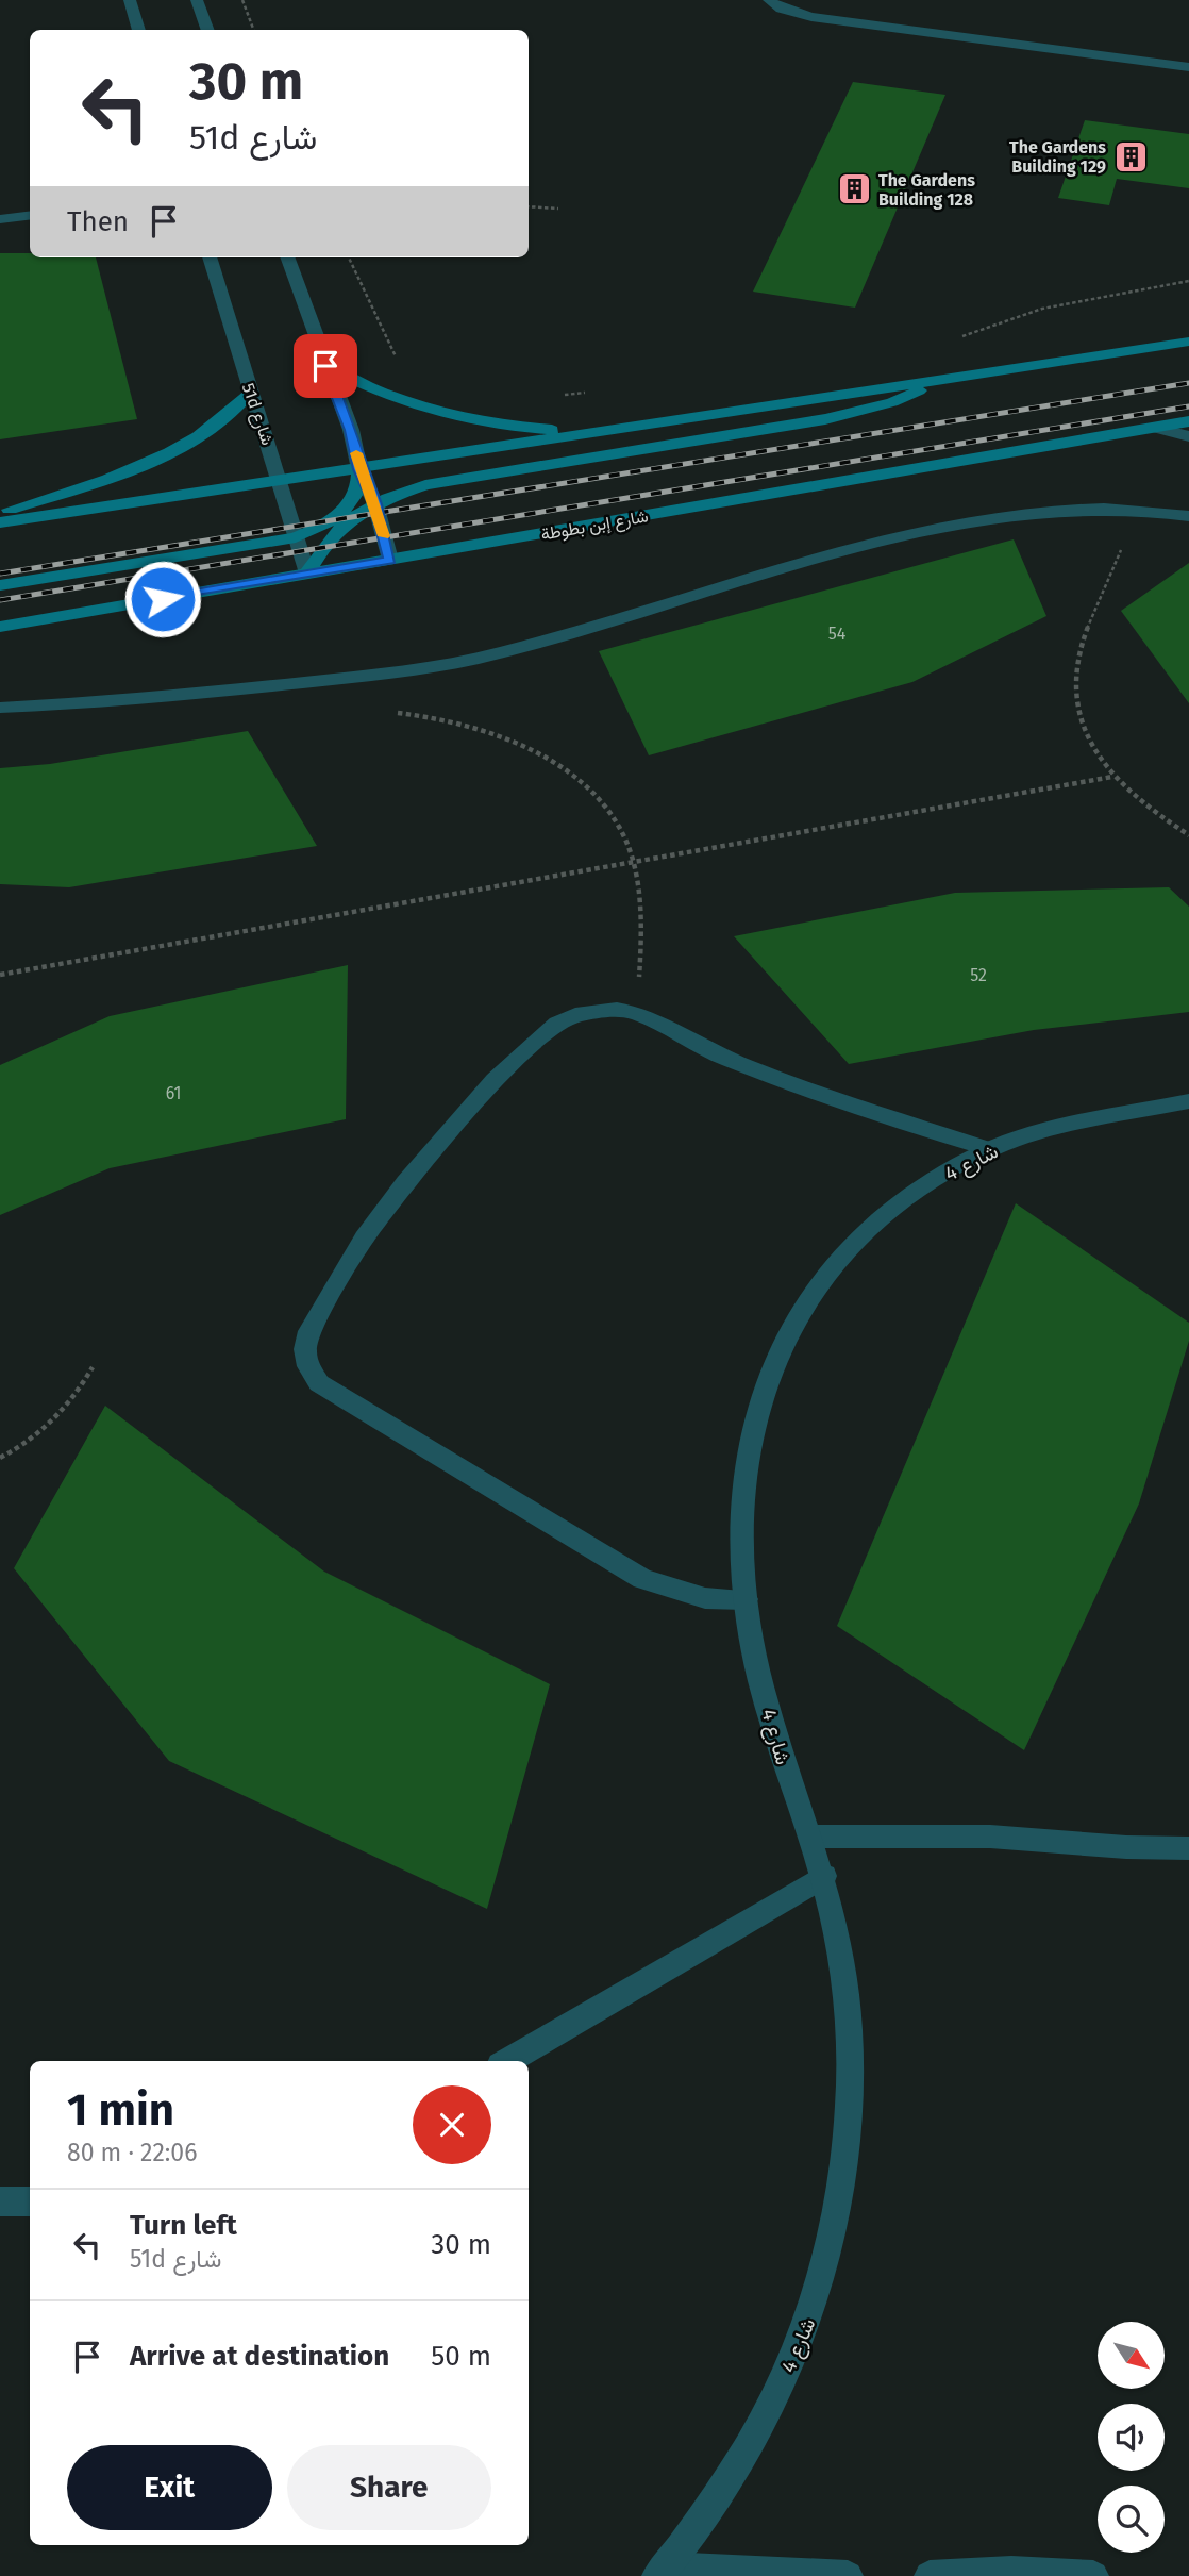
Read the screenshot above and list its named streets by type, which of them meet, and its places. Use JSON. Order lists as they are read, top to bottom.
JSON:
{
  "streets": {
    "main road": ["شارع إبن بطوطة"],
    "street": ["51d شارع", "شارع 4"]
  },
  "crossings": [
    ["51d شارع", "شارع إبن بطوطة"]
  ],
  "places": {
    "building": ["The Gardens Building 129", "The Gardens Building 128"]
  },
  "house_numbers": ["54", "52", "61"],
  "north": "bottom right",
  "page": {
    "turn": ["30 m", "51d شارع"],
    "then": "Then",
    "heading": ["1 min", "80 m · 22:06"],
    "list": [
      {
        "name": "Turn left",
        "note": "51d شارع",
        "value": "30 m"
      },
      {
        "name": "Arrive at destination",
        "value": "50 m"
      }
    ],
    "buttons": ["Exit", "Share"]
  }
}
